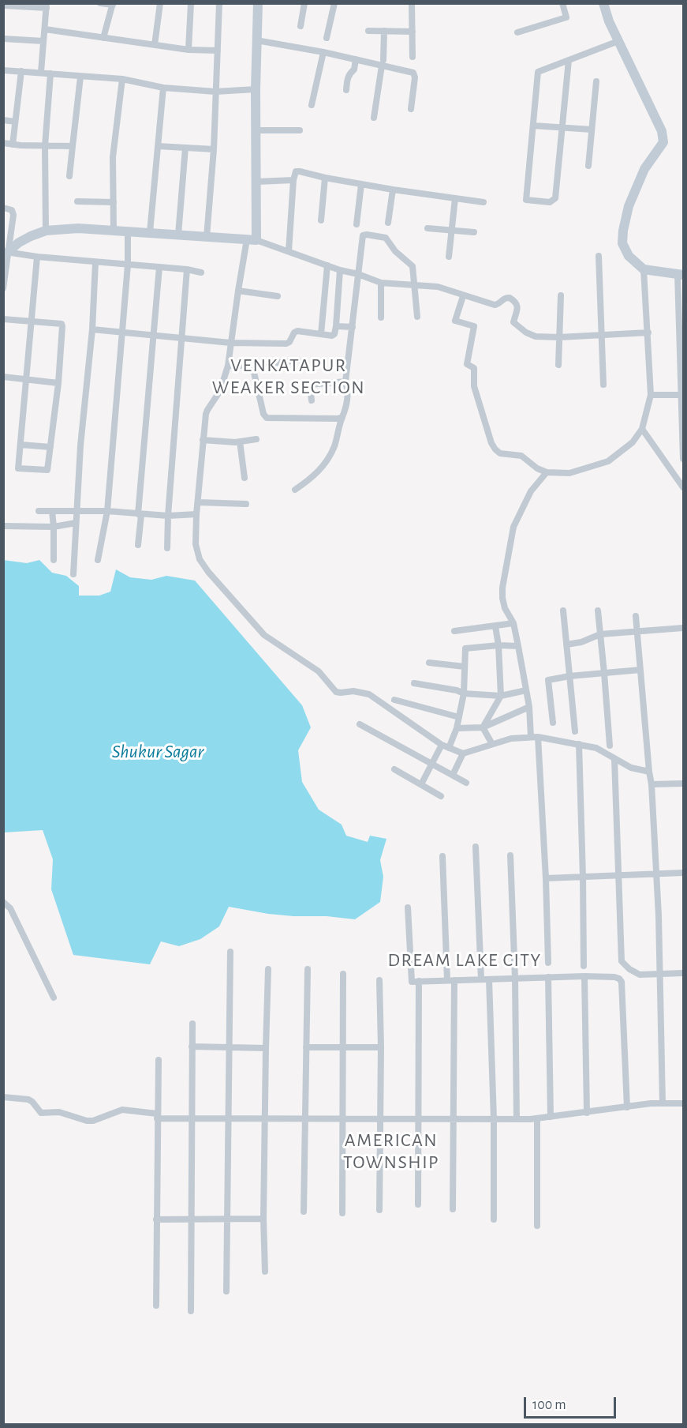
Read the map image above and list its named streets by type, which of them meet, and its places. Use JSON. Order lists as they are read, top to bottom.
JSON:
{
  "districts": ["VENKATAPUR WEAKER SECTION", "DREAM LAKE CITY", "AMERICAN TOWNSHIP"],
  "water": ["Shukur Sagar"],
  "scale_bar": "100 m"
}
